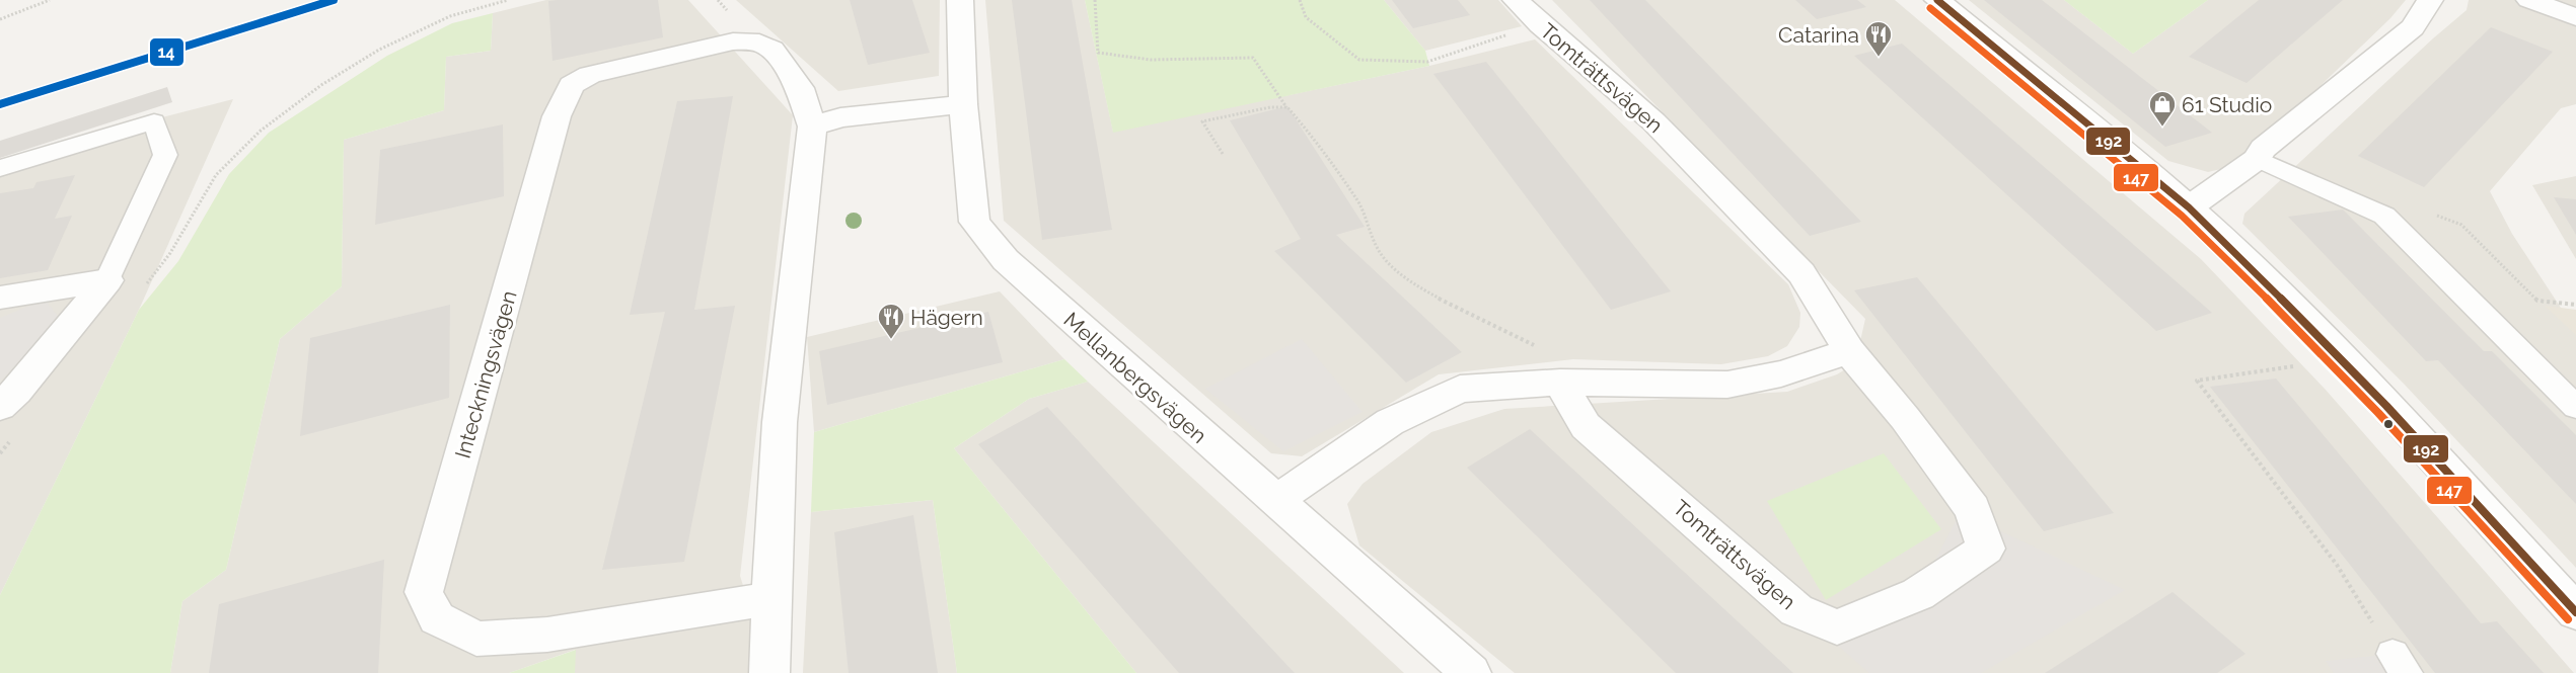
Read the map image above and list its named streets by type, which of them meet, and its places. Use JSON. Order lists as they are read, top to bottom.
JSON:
{
  "streets": {
    "street": ["Tomträttsvägen", "Inteckningsvägen", "Mellanbergsvägen"]
  },
  "places": {
    "restaurant": ["Catarina", "Hägern"],
    "shop": ["61 Studio"]
  },
  "lines": ["transit line 14", "transit line 192", "transit line 147"]
}
